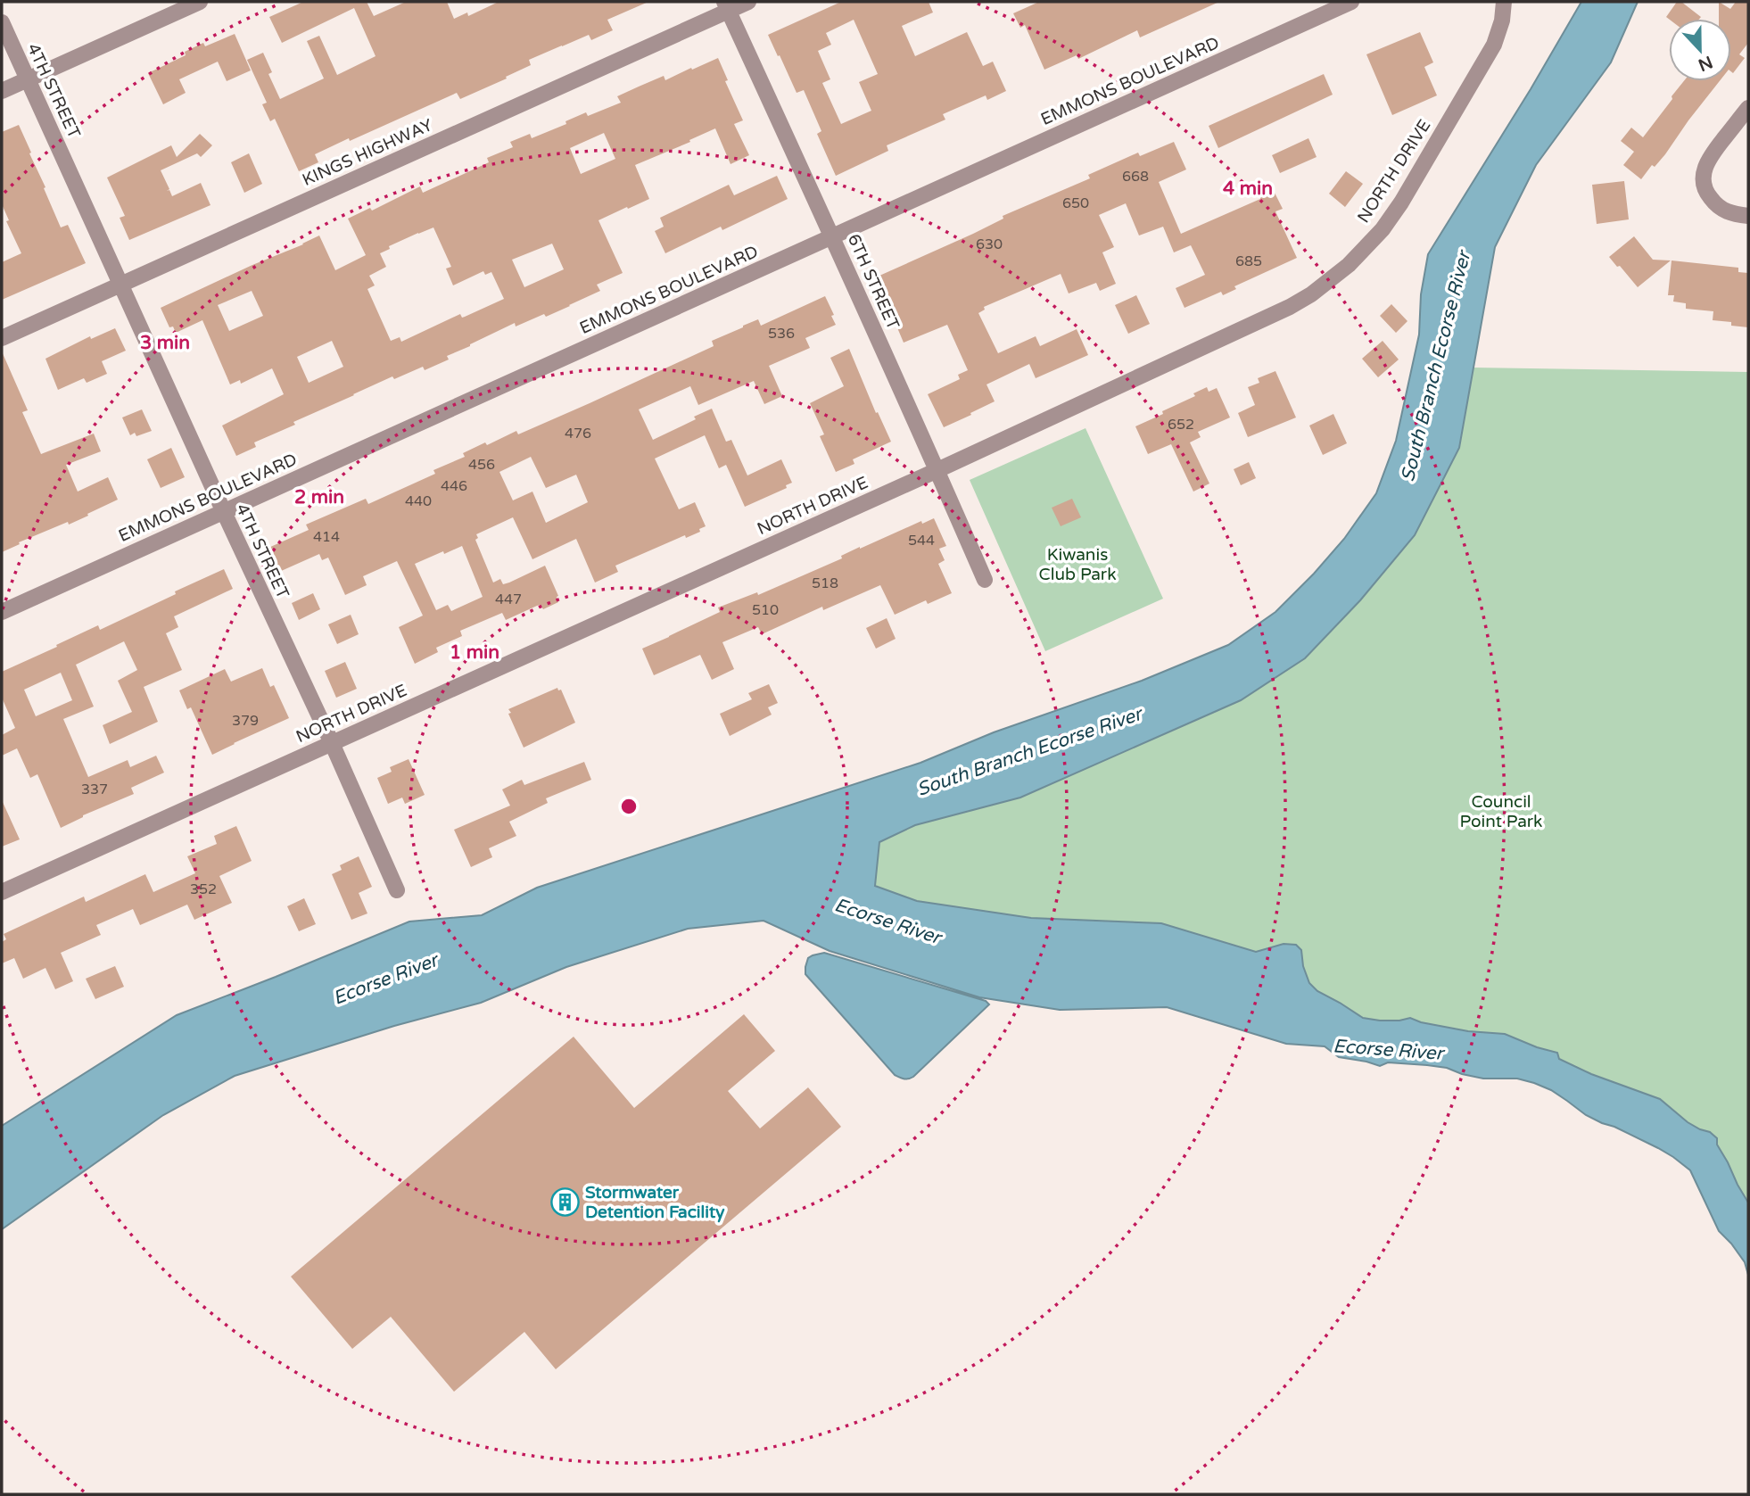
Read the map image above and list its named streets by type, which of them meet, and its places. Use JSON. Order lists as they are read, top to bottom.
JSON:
{
  "streets": {
    "street": [
      "EMMONS BOULEVARD",
      "4TH STREET",
      "KINGS HIGHWAY",
      "NORTH DRIVE",
      "6TH STREET"
    ]
  },
  "crossings": [
    ["EMMONS BOULEVARD", "4TH STREET"],
    ["EMMONS BOULEVARD", "6TH STREET"],
    ["4TH STREET", "KINGS HIGHWAY"],
    ["4TH STREET", "NORTH DRIVE"],
    ["KINGS HIGHWAY", "6TH STREET"],
    ["NORTH DRIVE", "6TH STREET"]
  ],
  "water": ["South Branch Ecorse River", "Ecorse River"],
  "parks": ["Kiwanis Club Park", "Council Point Park"],
  "places": {
    "building": ["Stormwater Detention Facility"]
  },
  "house_numbers": [
    "668",
    "650",
    "630",
    "685",
    "536",
    "652",
    "476",
    "456",
    "446",
    "440",
    "414",
    "544",
    "518",
    "447",
    "510",
    "379",
    "337",
    "352"
  ],
  "north": "bottom",
  "rings": [
    "4 min",
    "3 min",
    "2 min",
    "1 min"
  ]
}
